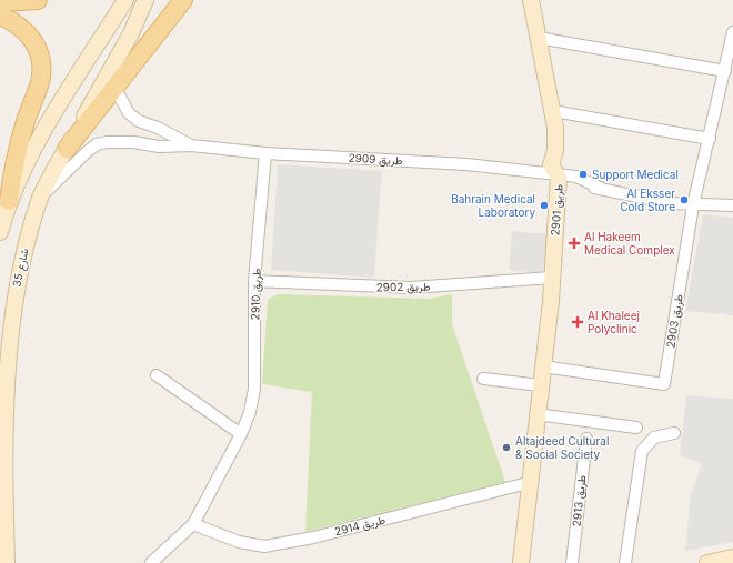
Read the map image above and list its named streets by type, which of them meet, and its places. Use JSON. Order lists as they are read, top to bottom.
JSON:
{
  "streets": {
    "main road": ["طريق 2901", "شارع 35"],
    "street": [
      "طريق 2909",
      "طريق 2902",
      "طريق 2910",
      "طريق 2903",
      "طريق 2913",
      "طريق 2914"
    ]
  },
  "crossings": [
    ["طريق 2909", "طريق 2901"],
    ["طريق 2909", "شارع 35"],
    ["طريق 2909", "طريق 2910"],
    ["طريق 2909", "طريق 2903"],
    ["طريق 2901", "طريق 2902"],
    ["طريق 2901", "طريق 2903"],
    ["طريق 2901", "طريق 2914"],
    ["طريق 2902", "طريق 2910"],
    ["طريق 2910", "طريق 2914"]
  ],
  "places": {
    "other": [
      "Support Medical",
      "Al Eksser Cold Store",
      "Bahrain Medical Laboratory",
      "Altajdeed Cultural & Social Society"
    ],
    "health": ["Al Hakeem Medical Complex", "Al Khaleej Polyclinic"]
  }
}
